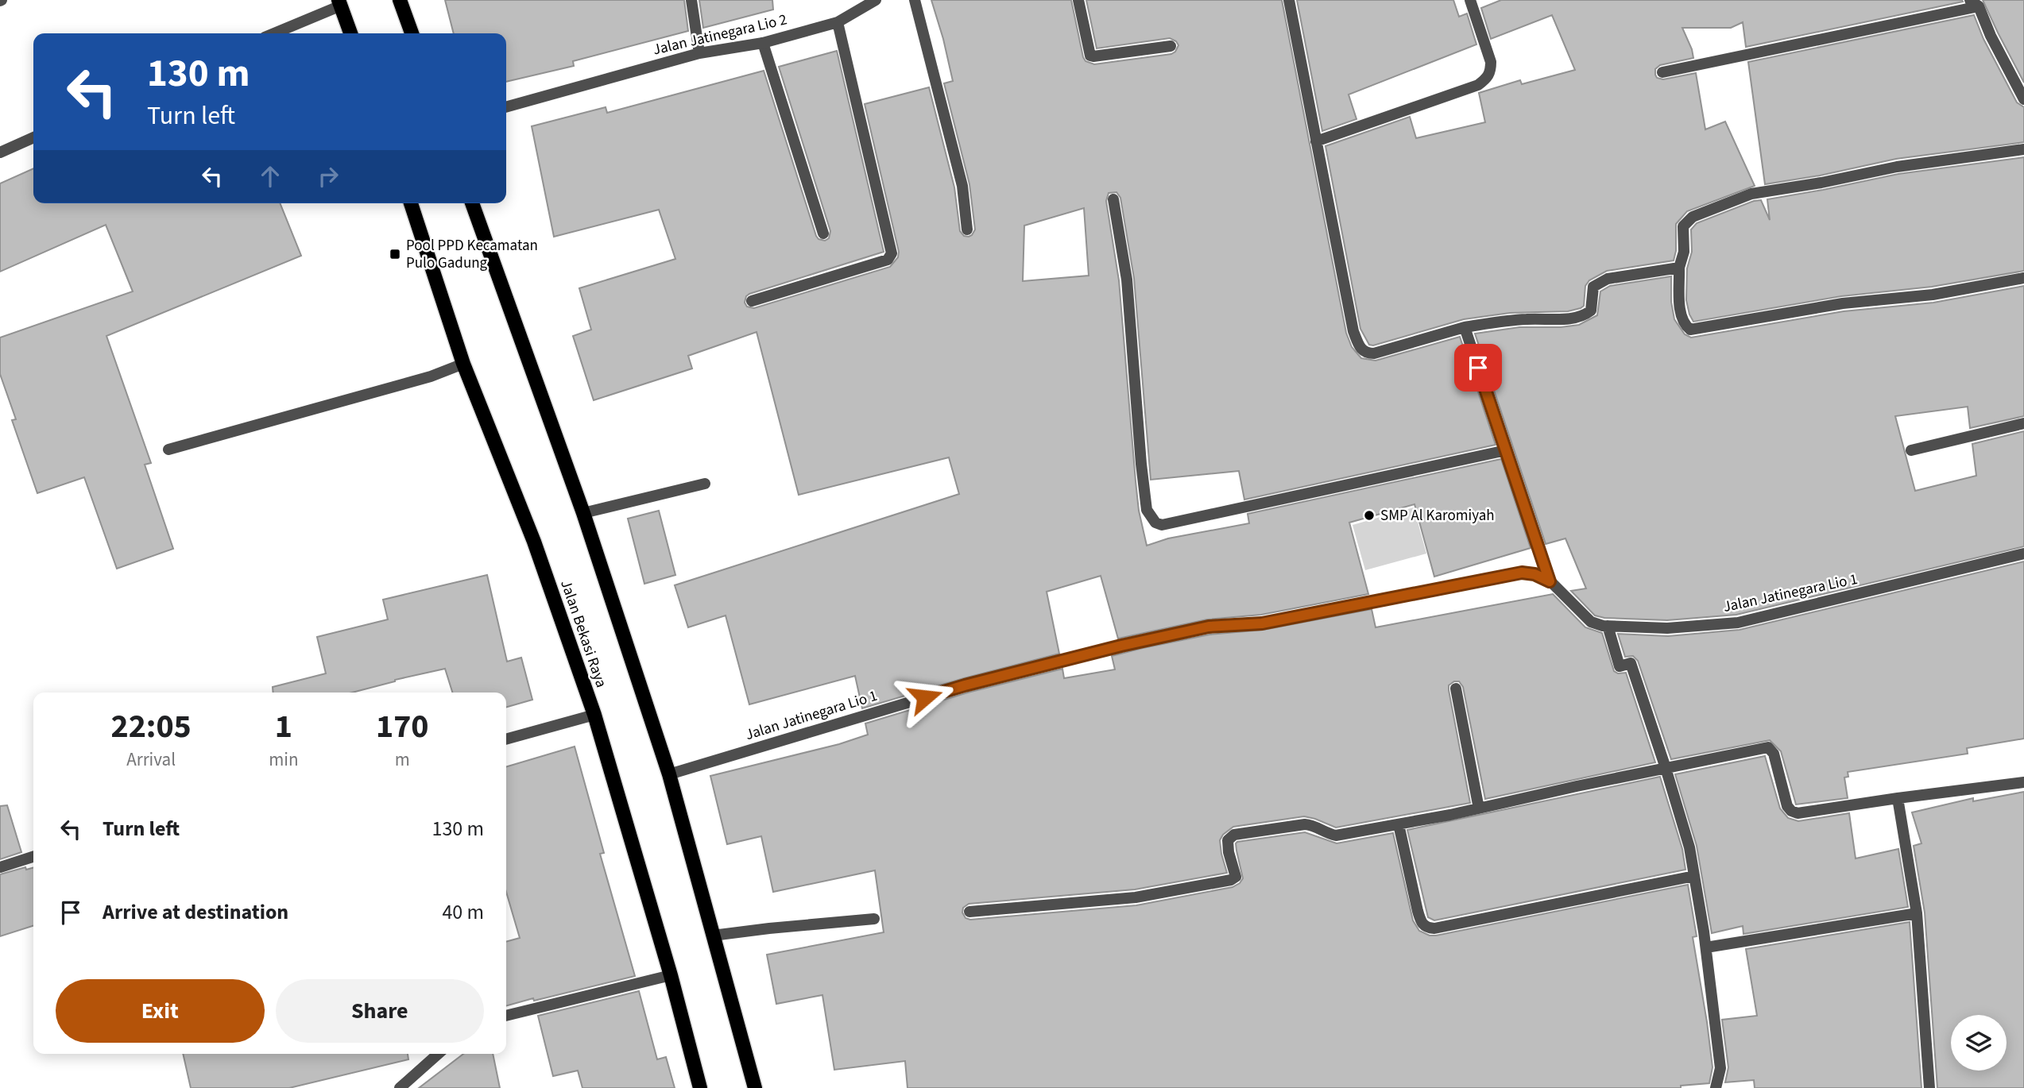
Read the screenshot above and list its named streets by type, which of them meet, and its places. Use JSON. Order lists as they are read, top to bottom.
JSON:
{
  "streets": {
    "main road": ["Jalan Bekasi Raya"],
    "street": ["Jalan Jatinegara Lio 2", "Jalan Jatinegara Lio 1"]
  },
  "places": {
    "transit": ["Pool PPD Kecamatan Pulo Gadung"],
    "other": ["SMP Al Karomiyah"]
  },
  "page": {
    "turn": ["130 m", "Turn left"],
    "eta": [
      "22:05",
      "Arrival",
      "1",
      "min",
      "170",
      "m"
    ],
    "list": [
      {
        "name": "Turn left",
        "value": "130 m"
      },
      {
        "name": "Arrive at destination",
        "value": "40 m"
      }
    ],
    "buttons": ["Exit", "Share"]
  }
}
